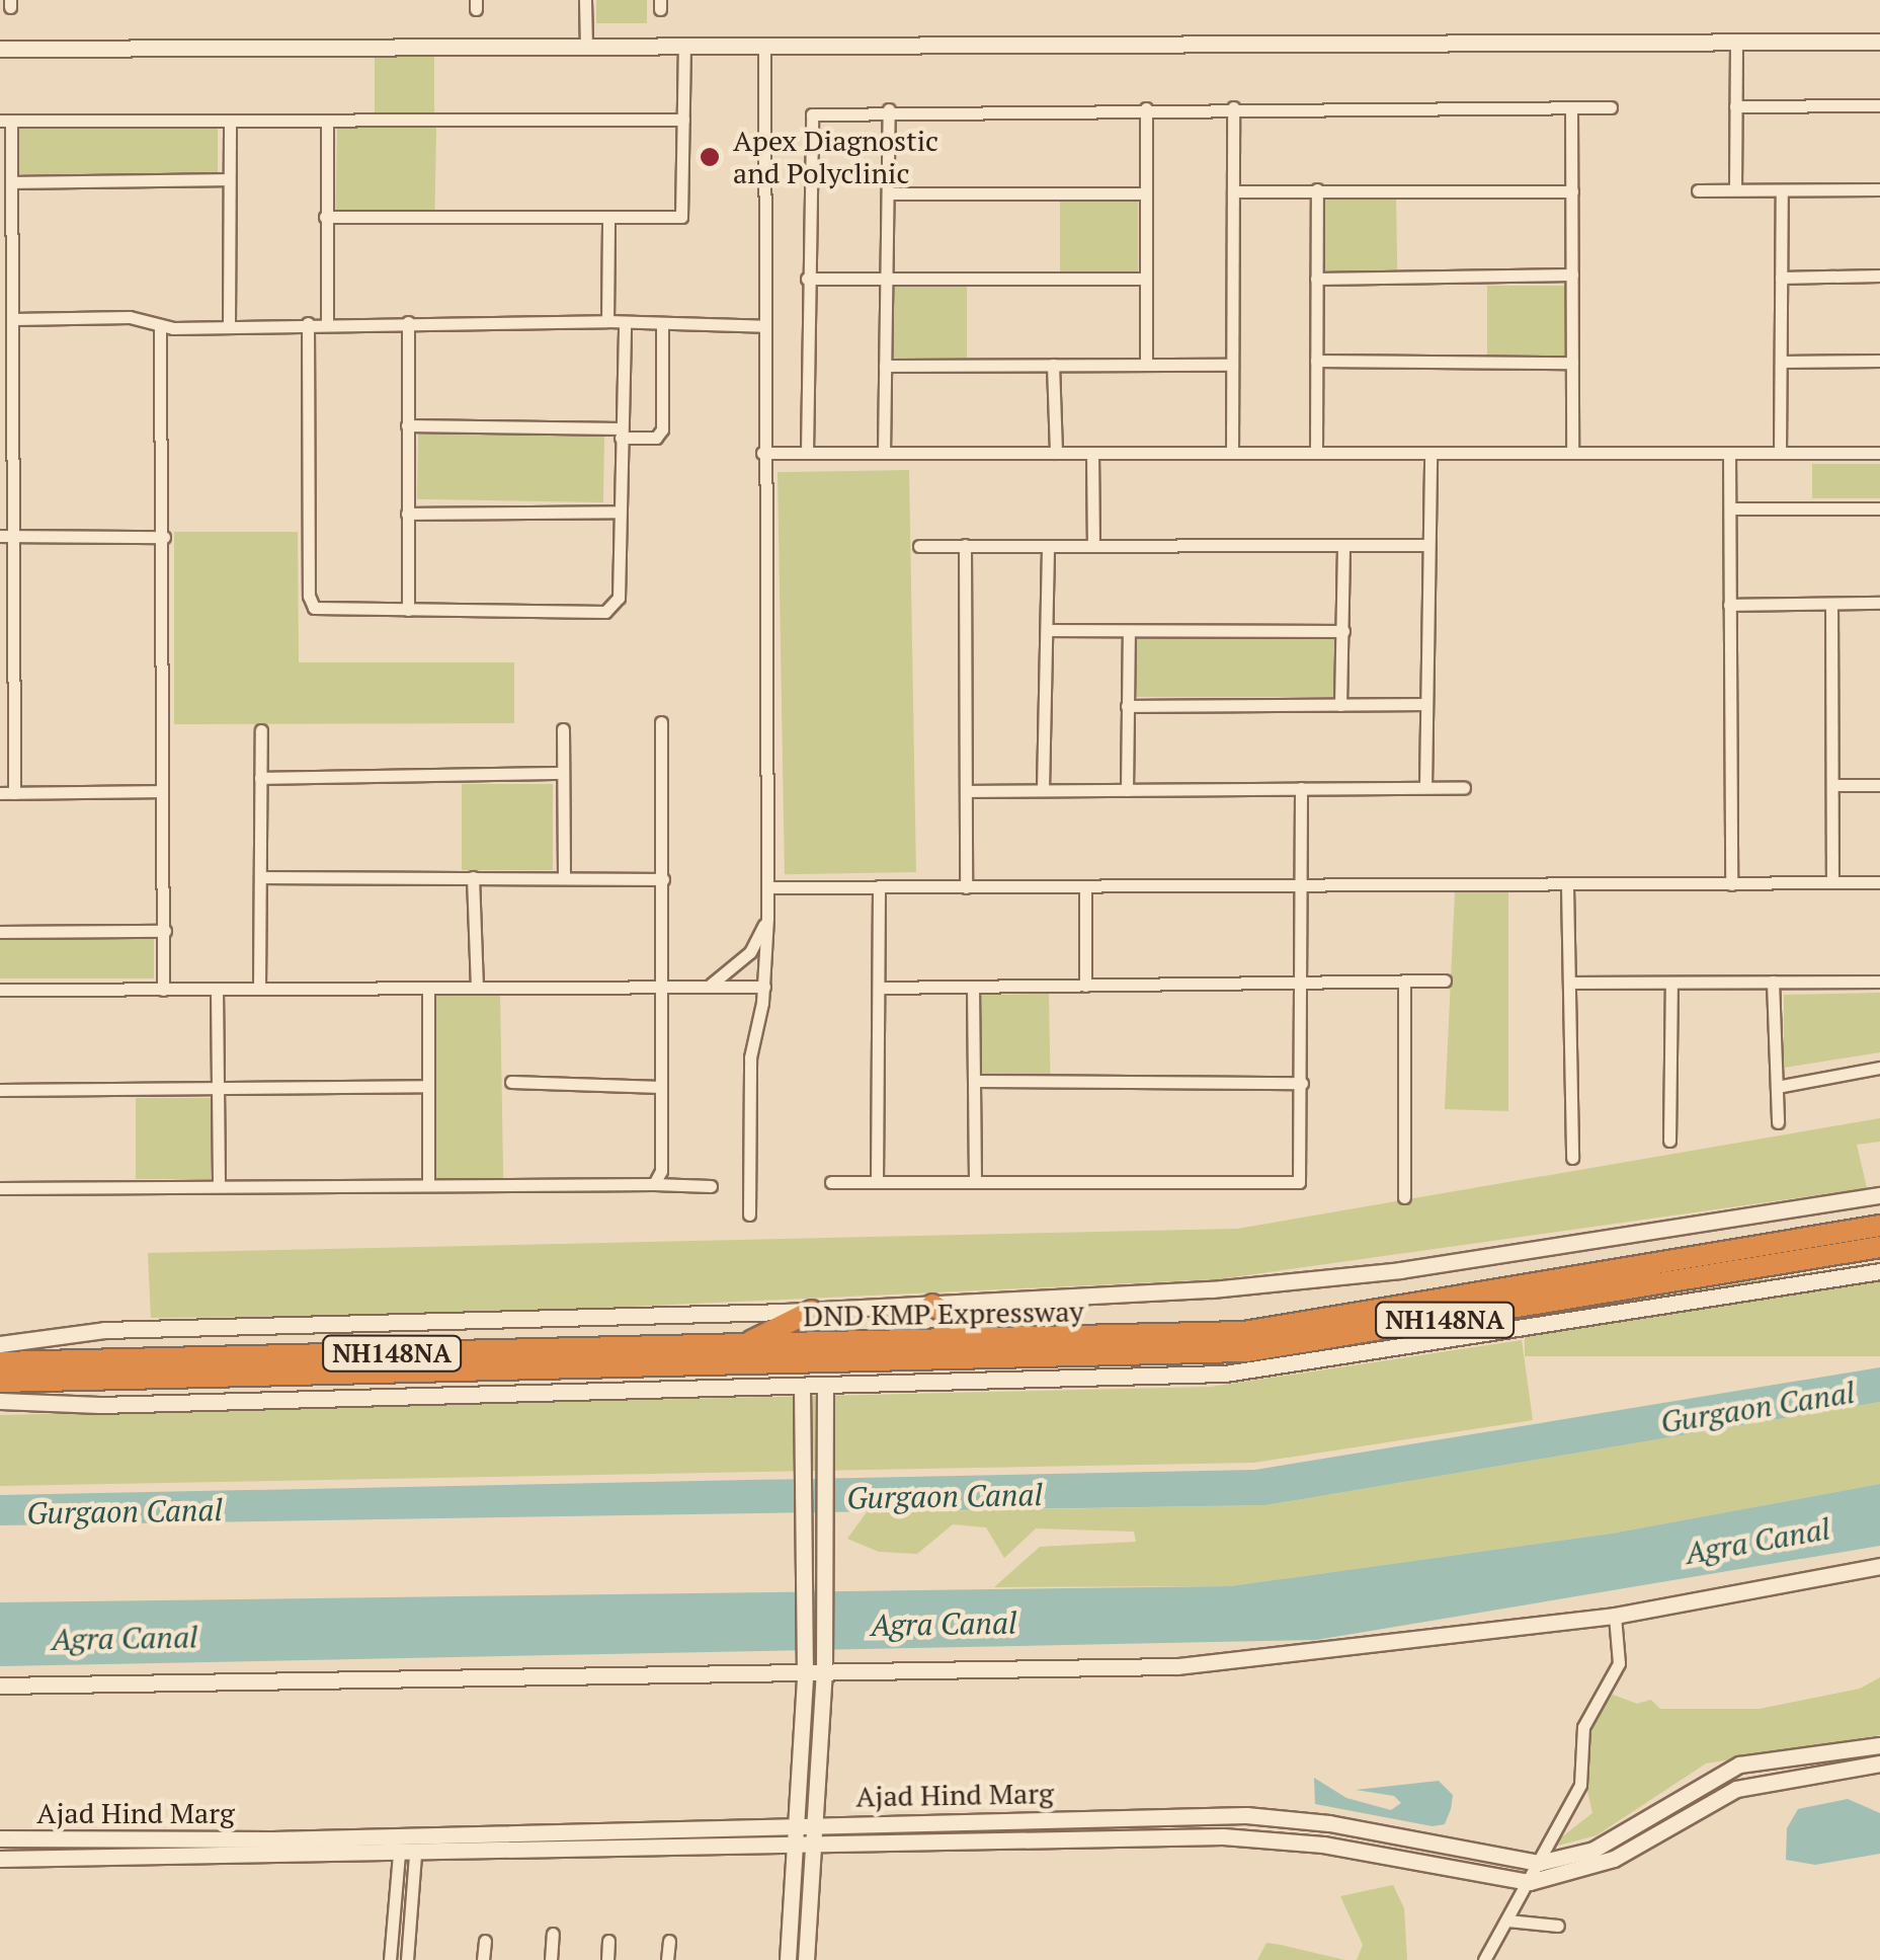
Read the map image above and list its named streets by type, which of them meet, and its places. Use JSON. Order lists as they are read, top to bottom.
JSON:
{
  "streets": {
    "highway": ["DND KMP Expressway", "NH148NA"],
    "street": ["Ajad Hind Marg"]
  },
  "water": ["Gurgaon Canal", "Agra Canal"],
  "places": ["Apex Diagnostic and Polyclinic"]
}
